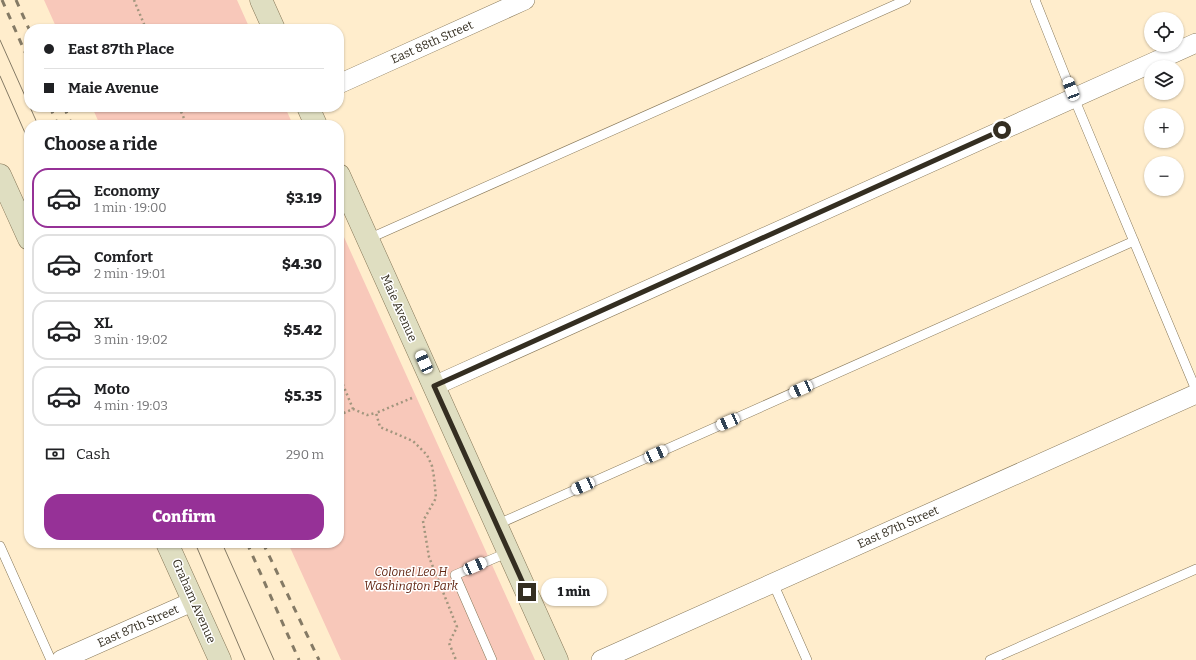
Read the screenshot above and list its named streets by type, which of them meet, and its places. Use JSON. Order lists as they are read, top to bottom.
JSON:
{
  "streets": {
    "street": [
      "East 88th Street",
      "Maie Avenue",
      "East 87th Street",
      "Graham Avenue"
    ]
  },
  "crossings": [
    ["East 87th Street", "Graham Avenue"]
  ],
  "parks": ["Colonel Leo H Washington Park"],
  "page": {
    "map_buttons": ["+", "−"],
    "banner": ["East 87th Place", "Maie Avenue"],
    "heading": "Choose a ride",
    "list": [
      {
        "name": "Economy",
        "note": "1 min · 19:00",
        "value": "$3.19"
      },
      {
        "name": "Comfort",
        "note": "2 min · 19:01",
        "value": "$4.30"
      },
      {
        "name": "XL",
        "note": "3 min · 19:02",
        "value": "$5.42"
      },
      {
        "name": "Moto",
        "note": "4 min · 19:03",
        "value": "$5.35"
      }
    ],
    "pay": ["Cash", "290 m"],
    "buttons": "Confirm",
    "bubble": "1 min"
  }
}
